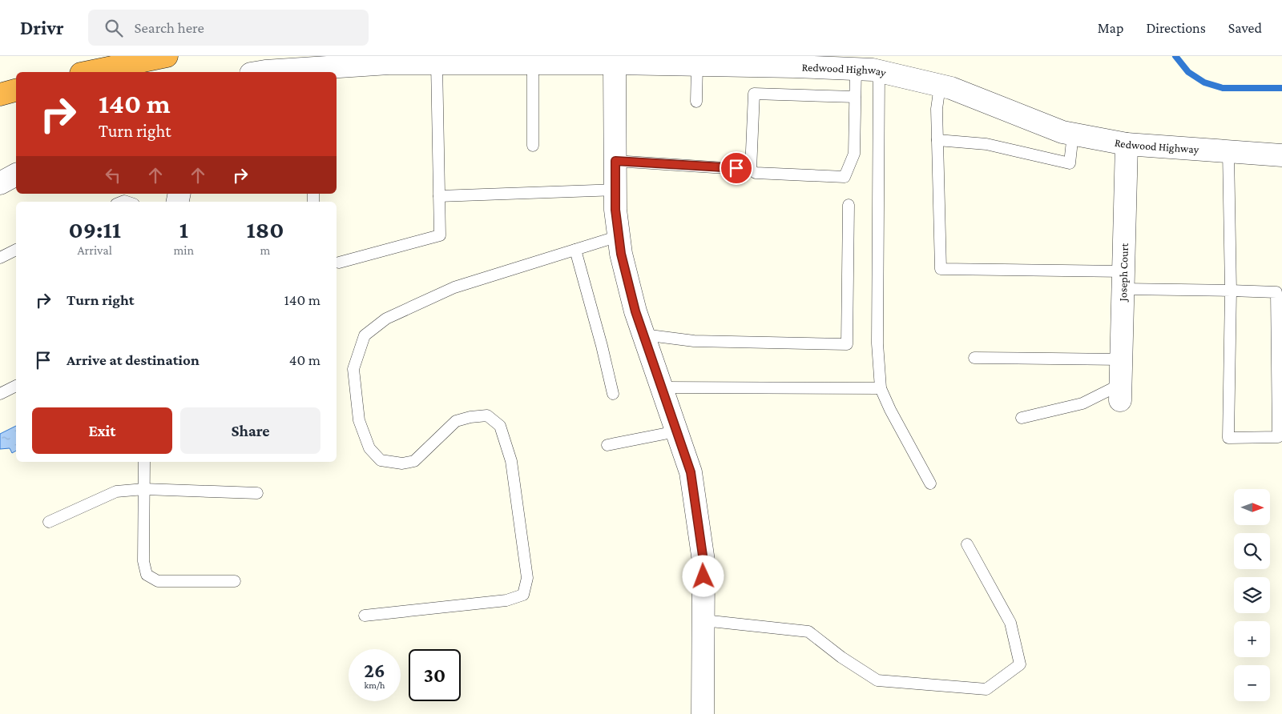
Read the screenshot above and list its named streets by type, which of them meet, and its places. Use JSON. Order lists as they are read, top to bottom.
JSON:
{
  "streets": {
    "street": ["Redwood Highway", "Joseph Court"]
  },
  "crossings": [
    ["Redwood Highway", "Joseph Court"]
  ],
  "north": "right",
  "page": {
    "header": "Drivr",
    "search": "Search here",
    "nav": ["Map", "Directions", "Saved"],
    "turn": ["140 m", "Turn right"],
    "eta": [
      "09:11",
      "Arrival",
      "1",
      "min",
      "180",
      "m"
    ],
    "list": [
      {
        "name": "Turn right",
        "value": "140 m"
      },
      {
        "name": "Arrive at destination",
        "value": "40 m"
      }
    ],
    "buttons": ["Exit", "Share"],
    "map_buttons": ["+", "−"],
    "speed": "26 km/h",
    "limit": "30"
  }
}
